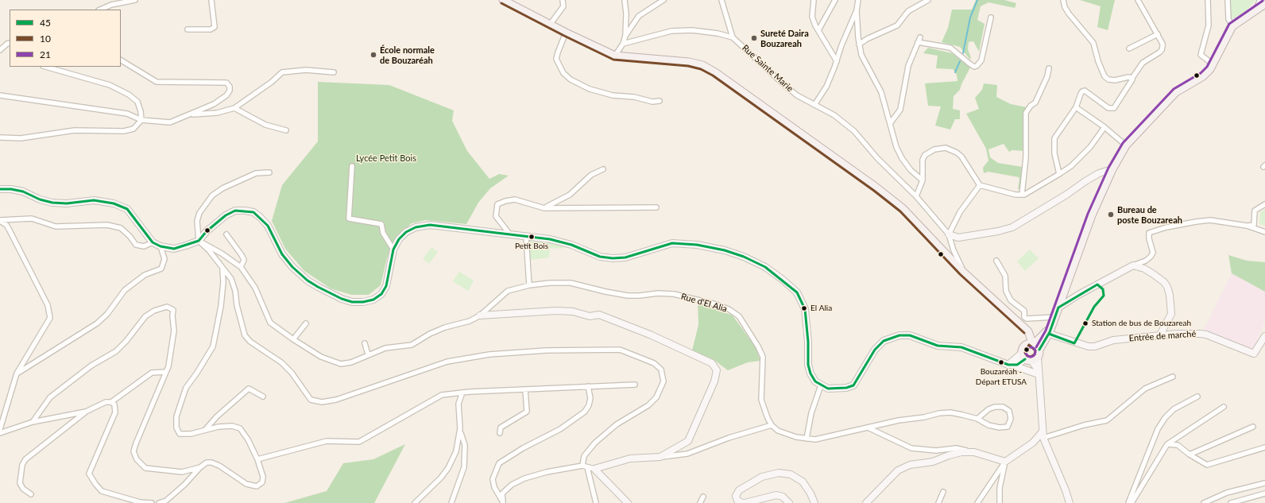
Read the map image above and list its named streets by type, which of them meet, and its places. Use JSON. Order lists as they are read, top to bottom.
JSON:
{
  "streets": {
    "street": ["Rue Sainte Marie", "Rue d'El Alia", "Entrée de marché"]
  },
  "parks": ["Lycée Petit Bois"],
  "places": [
    "Sureté Daira Bouzareah",
    "École normale de Bouzaréah",
    "Bureau de poste Bouzareah",
    "Petit Bois",
    "El Alia",
    "Station de bus de Bouzareah",
    "Bouzaréah - Départ ETUSA"
  ],
  "lines": ["transit line 21", "transit line 10", "transit line 45"],
  "legend": ["45", "10", "21"]
}
